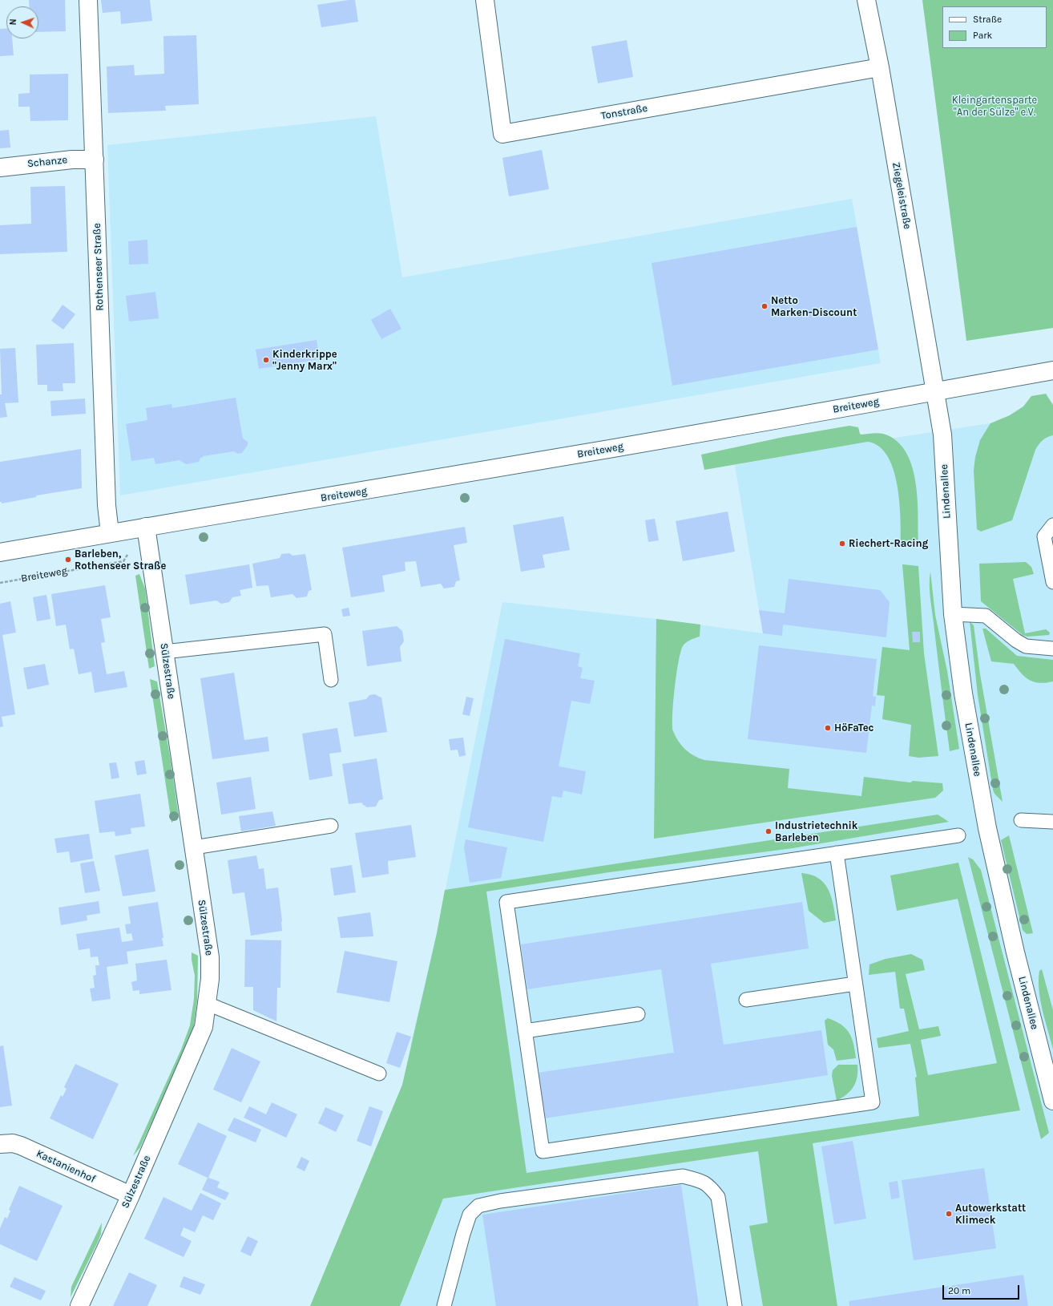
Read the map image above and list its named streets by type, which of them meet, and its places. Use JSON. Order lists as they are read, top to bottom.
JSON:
{
  "streets": {
    "street": [
      "Tonstraße",
      "Schanze",
      "Ziegeleistraße",
      "Rothenseer Straße",
      "Breiteweg",
      "Lindenallee",
      "Sülzestraße",
      "Kastanienhof"
    ]
  },
  "crossings": [
    ["Tonstraße", "Ziegeleistraße"],
    ["Schanze", "Rothenseer Straße"],
    ["Ziegeleistraße", "Breiteweg"],
    ["Ziegeleistraße", "Lindenallee"],
    ["Rothenseer Straße", "Breiteweg"],
    ["Breiteweg", "Lindenallee"],
    ["Breiteweg", "Sülzestraße"],
    ["Sülzestraße", "Kastanienhof"]
  ],
  "parks": ["Kleingartensparte \"An der Sülze\" e.V."],
  "places": [
    "Netto Marken-Discount",
    "Kinderkrippe \"Jenny Marx\"",
    "Riechert-Racing",
    "Barleben, Rothenseer Straße",
    "HöFaTec",
    "Industrietechnik Barleben",
    "Autowerkstatt Klimeck"
  ],
  "legend": ["Straße", "Park"],
  "scale_bar": "20 m",
  "north": "left"
}
